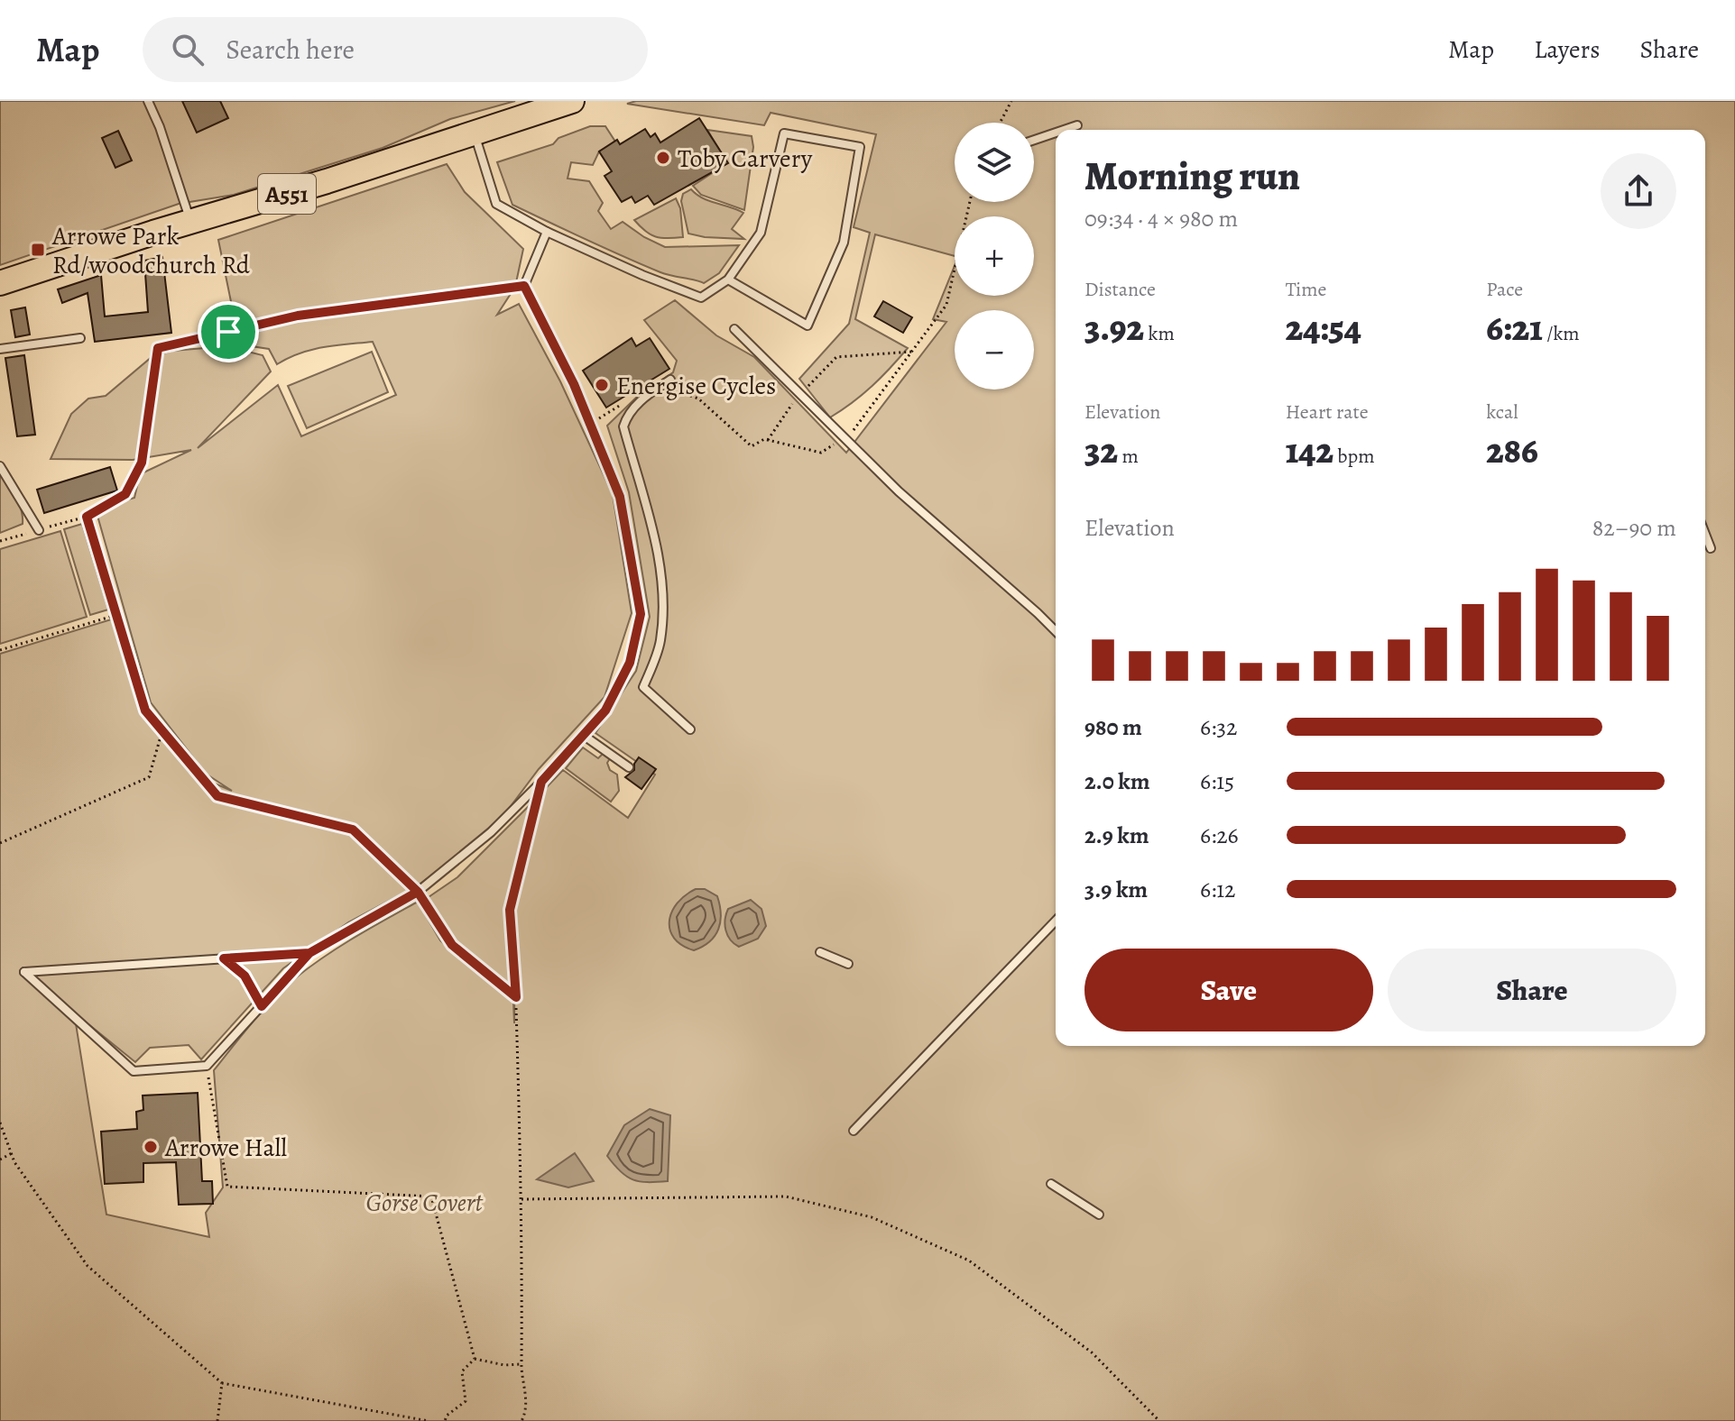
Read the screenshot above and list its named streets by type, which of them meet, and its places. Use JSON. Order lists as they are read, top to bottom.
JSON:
{
  "streets": {
    "main road": ["A551"]
  },
  "parks": ["Gorse Covert"],
  "places": {
    "other": ["Toby Carvery", "Energise Cycles", "Arrowe Hall"],
    "transit": ["Arrowe Park Rd/woodchurch Rd"]
  },
  "page": {
    "header": "Map",
    "search": "Search here",
    "nav": ["Map", "Layers", "Share"],
    "map_buttons": ["+", "−"],
    "heading": ["Morning run", "09:34 · 4 × 980 m"],
    "stats": [
      ["Distance", "3.92 km"],
      ["Time", "24:54"],
      ["Pace", "6:21 /km"],
      ["Elevation", "32 m"],
      ["Heart rate", "142 bpm"],
      ["kcal", "286"]
    ],
    "chart": ["Elevation", "82–90 m"],
    "list": [
      {
        "name": "980 m",
        "note": "6:32"
      },
      {
        "name": "2.0 km",
        "note": "6:15"
      },
      {
        "name": "2.9 km",
        "note": "6:26"
      },
      {
        "name": "3.9 km",
        "note": "6:12"
      }
    ],
    "buttons": ["Save", "Share"]
  }
}
